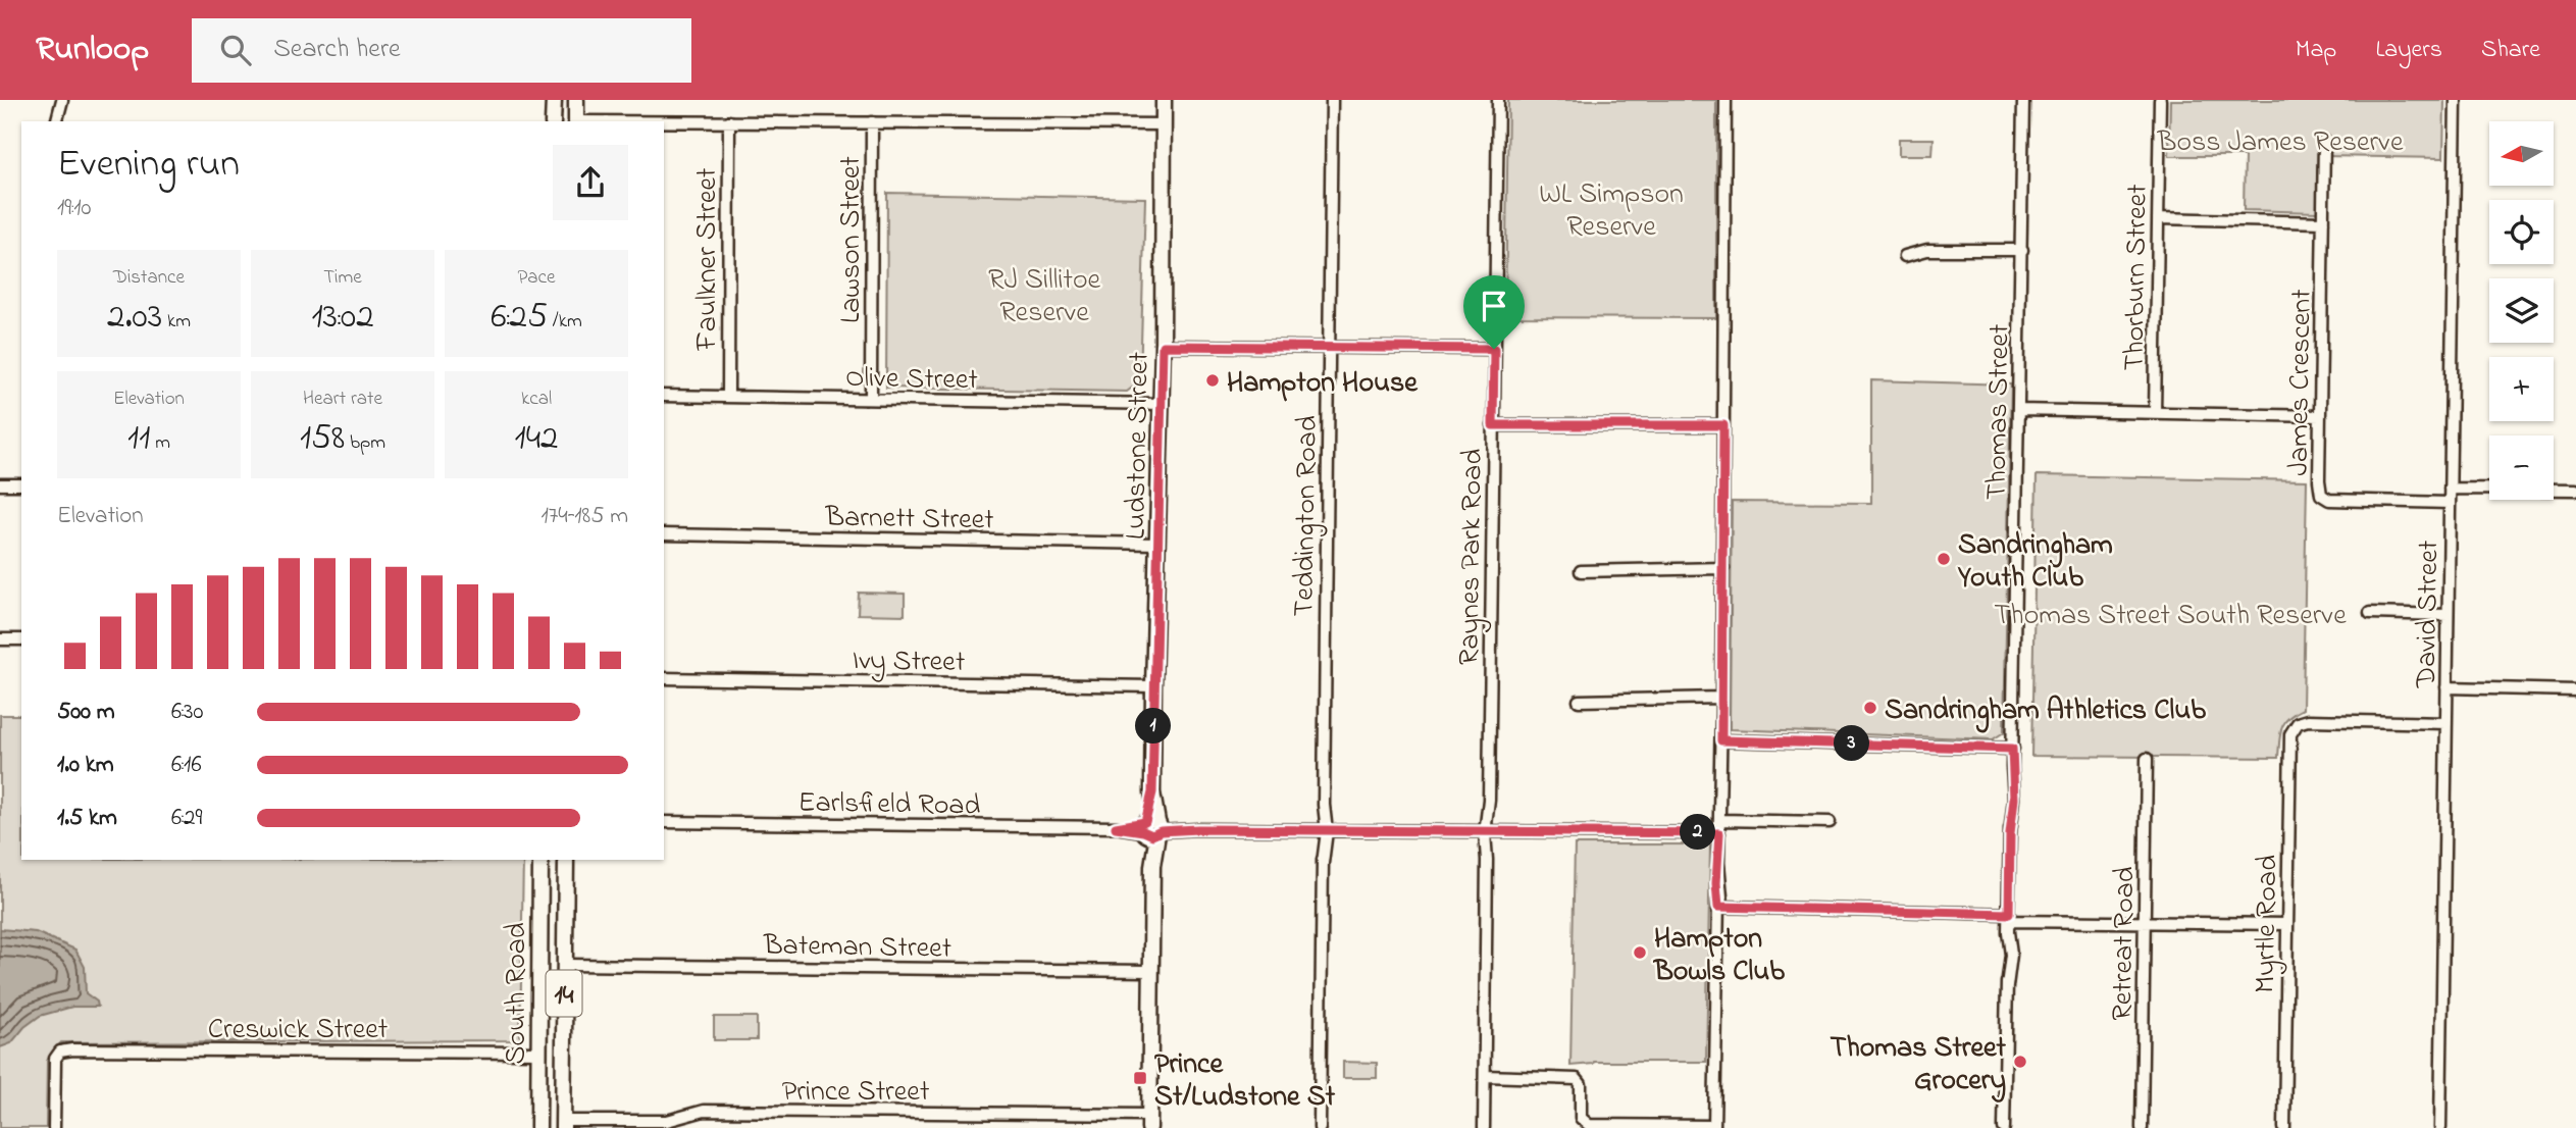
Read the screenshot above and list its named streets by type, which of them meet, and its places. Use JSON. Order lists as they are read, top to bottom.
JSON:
{
  "streets": {
    "street": [
      "Lawson Street",
      "Faulkner Street",
      "Thorburn Street",
      "Olive Street",
      "James Crescent",
      "Thomas Street",
      "Ludstone Street",
      "Barnett Street",
      "Teddington Road",
      "Raynes Park Road",
      "David Street",
      "Ivy Street",
      "Earlsfield Road",
      "Myrtle Road",
      "Retreat Road",
      "Bateman Street",
      "South Road",
      "14",
      "Creswick Street",
      "Prince Street"
    ]
  },
  "crossings": [
    ["Lawson Street", "Olive Street"],
    ["Faulkner Street", "Olive Street"],
    ["Olive Street", "Ludstone Street"],
    ["James Crescent", "David Street"],
    ["Ludstone Street", "Barnett Street"],
    ["Ludstone Street", "Ivy Street"],
    ["Ludstone Street", "Earlsfield Road"],
    ["Ludstone Street", "Bateman Street"],
    ["Ludstone Street", "Prince Street"],
    ["Teddington Road", "Earlsfield Road"],
    ["Raynes Park Road", "Earlsfield Road"],
    ["David Street", "Myrtle Road"],
    ["Bateman Street", "South Road"],
    ["South Road", "Creswick Street"],
    ["South Road", "Prince Street"]
  ],
  "parks": [
    "Boss James Reserve",
    "WL Simpson Reserve",
    "RJ Sillitoe Reserve",
    "Thomas Street South Reserve"
  ],
  "places": {
    "other": [
      "Hampton House",
      "Sandringham Youth Club",
      "Sandringham Athletics Club",
      "Hampton Bowls Club",
      "Thomas Street Grocery"
    ],
    "transit": ["Prince St/Ludstone St"]
  },
  "north": "left",
  "page": {
    "header": "Runloop",
    "search": "Search here",
    "nav": ["Map", "Layers", "Share"],
    "map_buttons": ["+", "−"],
    "heading": ["Evening run", "19:10"],
    "stats": [
      ["Distance", "2.03 km"],
      ["Time", "13:02"],
      ["Pace", "6:25 /km"],
      ["Elevation", "11 m"],
      ["Heart rate", "158 bpm"],
      ["kcal", "142"]
    ],
    "chart": ["Elevation", "174–185 m"],
    "list": [
      {
        "name": "500 m",
        "note": "6:30"
      },
      {
        "name": "1.0 km",
        "note": "6:16"
      },
      {
        "name": "1.5 km",
        "note": "6:29"
      }
    ],
    "pins": ["1", "3", "2"]
  }
}
